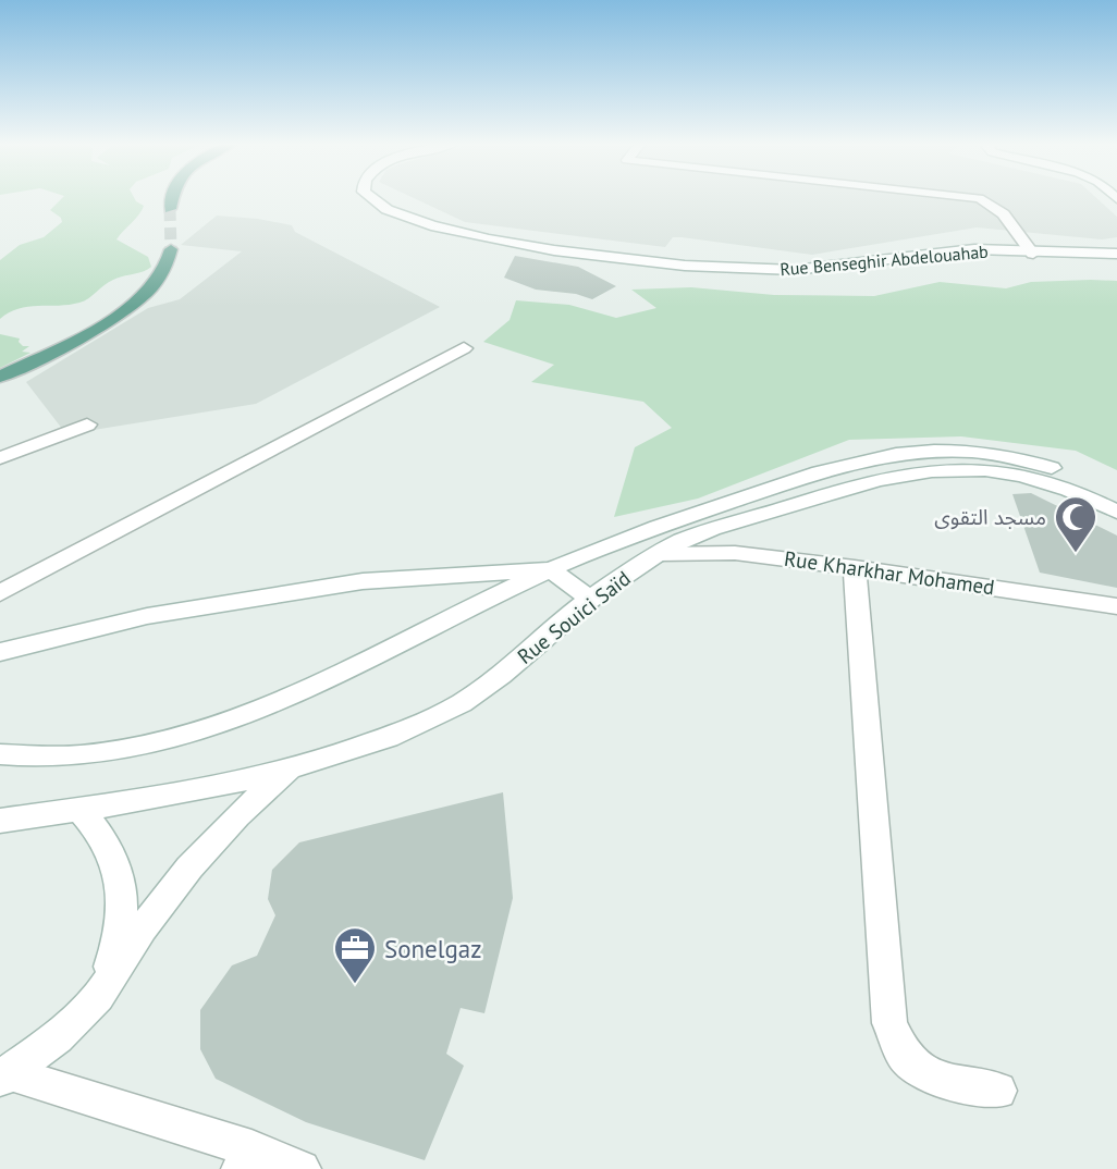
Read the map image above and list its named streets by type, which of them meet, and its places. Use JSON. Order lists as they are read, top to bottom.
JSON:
{
  "streets": {
    "main road": ["Rue Benseghir Abdelouahab", "Rue Kharkhar Mohamed", "Rue Souici Saïd"]
  },
  "crossings": [
    ["Rue Kharkhar Mohamed", "Rue Souici Saïd"]
  ],
  "places": {
    "mosque": ["مسجد التقوى"],
    "office": ["Sonelgaz"]
  }
}
